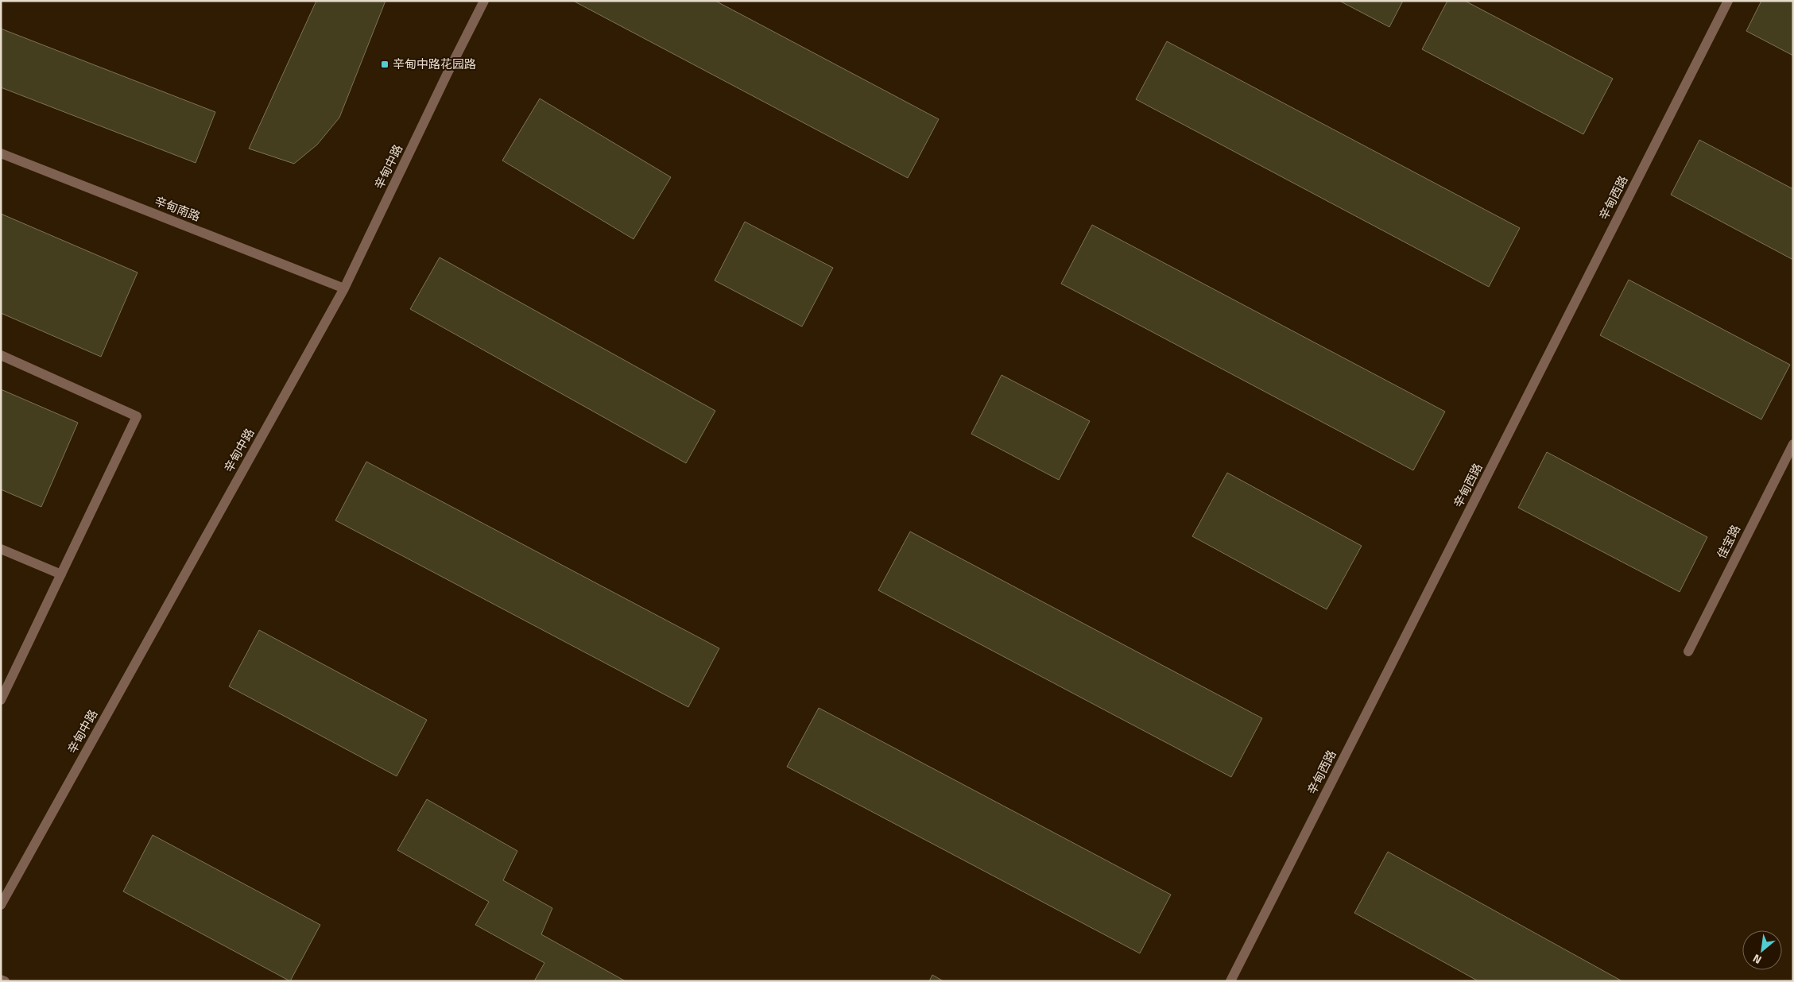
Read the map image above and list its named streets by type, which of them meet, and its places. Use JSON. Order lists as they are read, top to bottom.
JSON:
{
  "streets": {
    "street": [
      "辛甸中路",
      "辛甸西路",
      "辛甸南路",
      "佳宝路"
    ]
  },
  "crossings": [
    ["辛甸中路", "辛甸南路"]
  ],
  "places": {
    "transit": ["辛甸中路花园路"]
  },
  "north": "bottom left"
}
